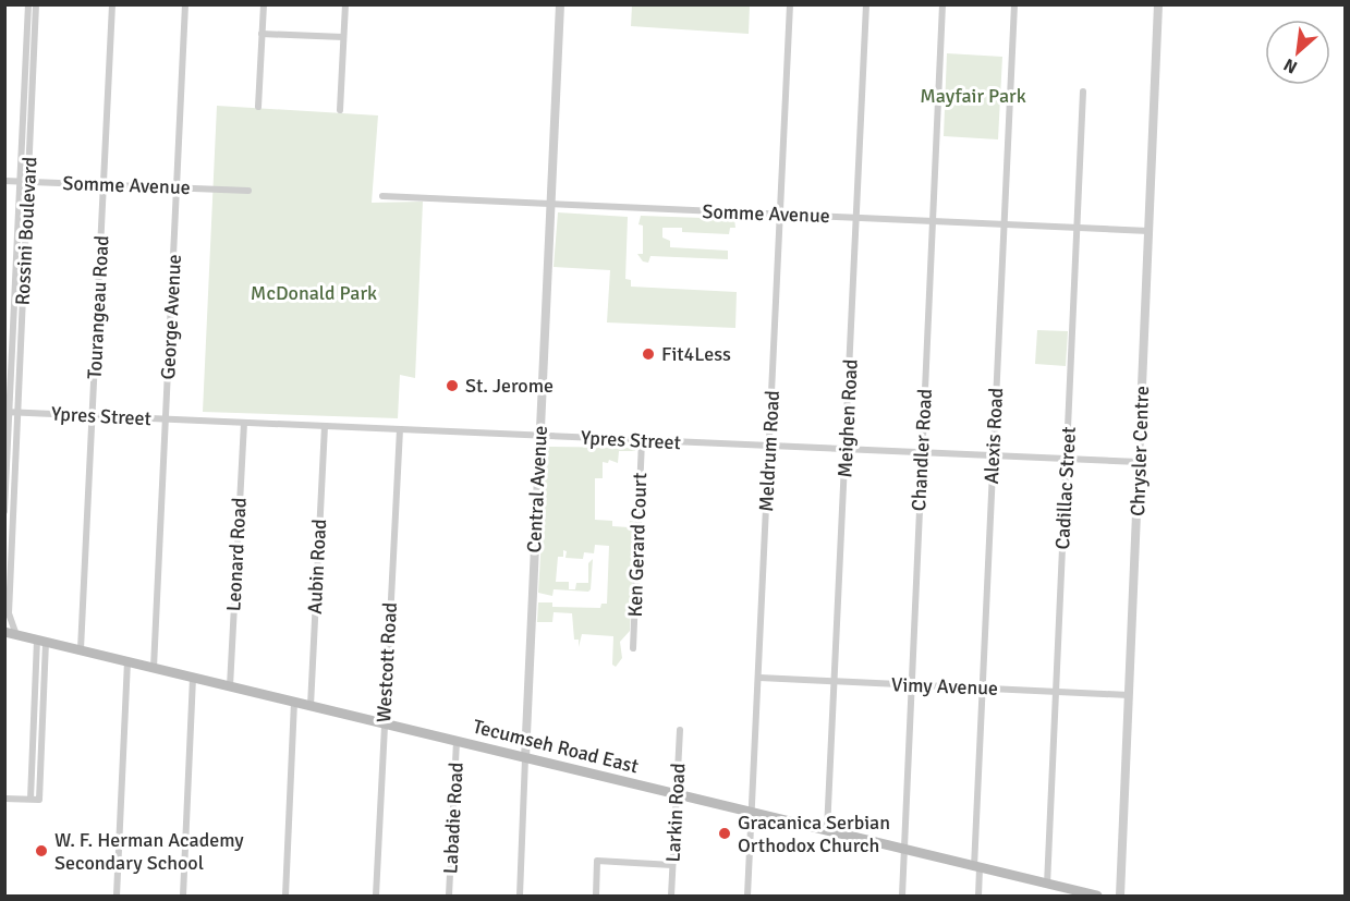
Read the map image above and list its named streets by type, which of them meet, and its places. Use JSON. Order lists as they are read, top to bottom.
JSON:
{
  "streets": {
    "main road": ["Tecumseh Road East"],
    "street": [
      "Somme Avenue",
      "Rossini Boulevard",
      "Tourangeau Road",
      "George Avenue",
      "Ypres Street",
      "Meighen Road",
      "Alexis Road",
      "Chandler Road",
      "Meldrum Road",
      "Chrysler Centre",
      "Cadillac Street",
      "Central Avenue",
      "Ken Gerard Court",
      "Leonard Road",
      "Aubin Road",
      "Westcott Road",
      "Vimy Avenue",
      "Larkin Road",
      "Labadie Road"
    ]
  },
  "crossings": [
    ["Somme Avenue", "Rossini Boulevard"],
    ["Somme Avenue", "Tourangeau Road"],
    ["Somme Avenue", "George Avenue"],
    ["Somme Avenue", "Meighen Road"],
    ["Somme Avenue", "Alexis Road"],
    ["Somme Avenue", "Chandler Road"],
    ["Somme Avenue", "Meldrum Road"],
    ["Somme Avenue", "Chrysler Centre"],
    ["Somme Avenue", "Cadillac Street"],
    ["Somme Avenue", "Central Avenue"],
    ["Rossini Boulevard", "Ypres Street"],
    ["Rossini Boulevard", "Tecumseh Road East"],
    ["Tourangeau Road", "Ypres Street"],
    ["Tourangeau Road", "Tecumseh Road East"],
    ["George Avenue", "Ypres Street"],
    ["George Avenue", "Tecumseh Road East"],
    ["Ypres Street", "Meighen Road"],
    ["Ypres Street", "Alexis Road"],
    ["Ypres Street", "Chandler Road"],
    ["Ypres Street", "Meldrum Road"],
    ["Ypres Street", "Chrysler Centre"],
    ["Ypres Street", "Cadillac Street"],
    ["Ypres Street", "Central Avenue"],
    ["Ypres Street", "Ken Gerard Court"],
    ["Ypres Street", "Leonard Road"],
    ["Ypres Street", "Aubin Road"],
    ["Ypres Street", "Westcott Road"],
    ["Meighen Road", "Vimy Avenue"],
    ["Meighen Road", "Tecumseh Road East"],
    ["Alexis Road", "Vimy Avenue"],
    ["Alexis Road", "Tecumseh Road East"],
    ["Chandler Road", "Vimy Avenue"],
    ["Chandler Road", "Tecumseh Road East"],
    ["Meldrum Road", "Vimy Avenue"],
    ["Meldrum Road", "Tecumseh Road East"],
    ["Chrysler Centre", "Vimy Avenue"],
    ["Cadillac Street", "Vimy Avenue"],
    ["Cadillac Street", "Tecumseh Road East"],
    ["Central Avenue", "Tecumseh Road East"],
    ["Leonard Road", "Tecumseh Road East"],
    ["Aubin Road", "Tecumseh Road East"],
    ["Westcott Road", "Tecumseh Road East"],
    ["Tecumseh Road East", "Larkin Road"],
    ["Tecumseh Road East", "Labadie Road"]
  ],
  "parks": ["Mayfair Park", "McDonald Park"],
  "places": [
    "Fit4Less",
    "St. Jerome",
    "Gracanica Serbian Orthodox Church",
    "W. F. Herman Academy Secondary School"
  ],
  "north": "bottom left"
}
